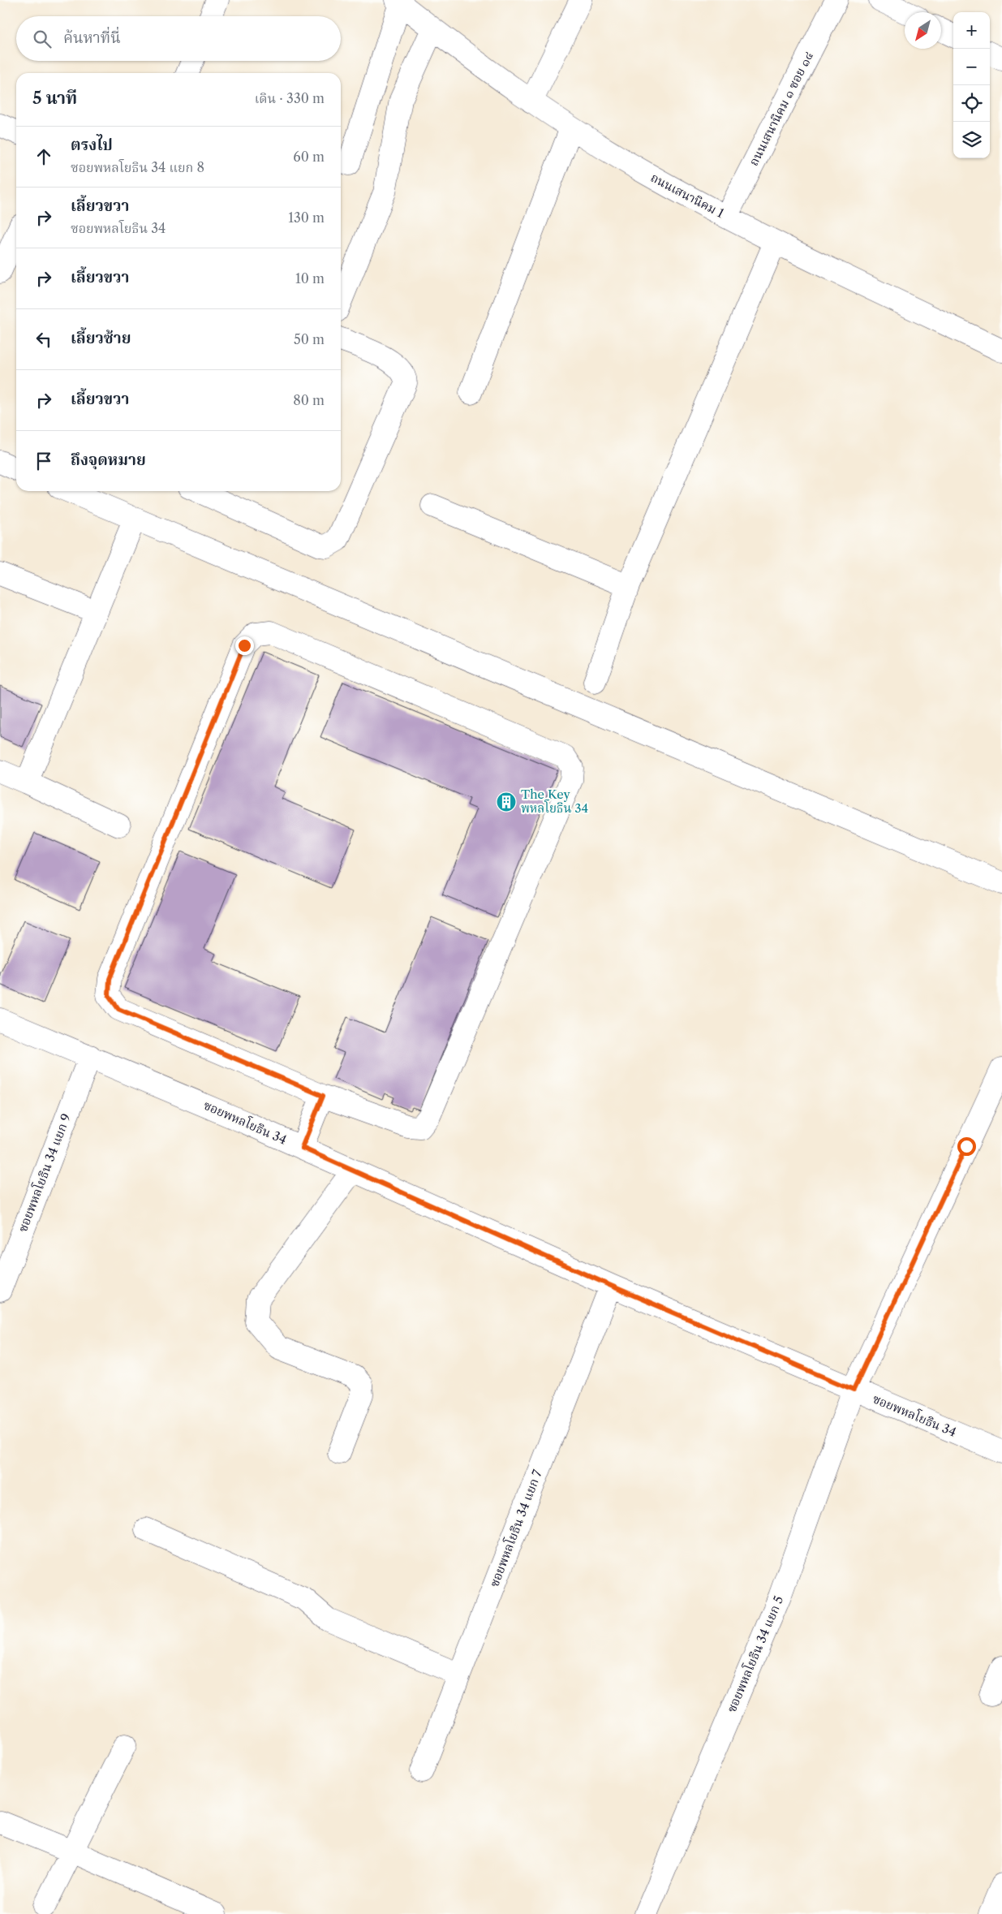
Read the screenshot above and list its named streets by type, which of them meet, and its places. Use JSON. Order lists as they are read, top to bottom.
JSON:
{
  "streets": {
    "street": [
      "ถนนเสนานิคม ๑ ซอย ๑๔",
      "ถนนเสนานิคม 1",
      "ซอยพหลโยธิน 34",
      "ซอยพหลโยธิน 34 แยก 9",
      "ซอยพหลโยธิน 34 แยก 7",
      "ซอยพหลโยธิน 34 แยก 5"
    ]
  },
  "crossings": [
    ["ถนนเสนานิคม ๑ ซอย ๑๔", "ถนนเสนานิคม 1"],
    ["ซอยพหลโยธิน 34", "ซอยพหลโยธิน 34 แยก 9"],
    ["ซอยพหลโยธิน 34", "ซอยพหลโยธิน 34 แยก 7"],
    ["ซอยพหลโยธิน 34", "ซอยพหลโยธิน 34 แยก 5"]
  ],
  "places": {
    "building": ["The Key พหลโยธิน 34"]
  },
  "north": "bottom left",
  "page": {
    "map_buttons": ["+", "−"],
    "search": "ค้นหาที่นี่",
    "heading": ["5 นาที", "เดิน · 330 m"],
    "list": [
      ["ตรงไป", "ซอยพหลโยธิน 34 แยก 8", "60 m"],
      ["เลี้ยวขวา", "ซอยพหลโยธิน 34", "130 m"],
      ["เลี้ยวขวา", "10 m"],
      ["เลี้ยวซ้าย", "50 m"],
      ["เลี้ยวขวา", "80 m"],
      "ถึงจุดหมาย"
    ]
  }
}
